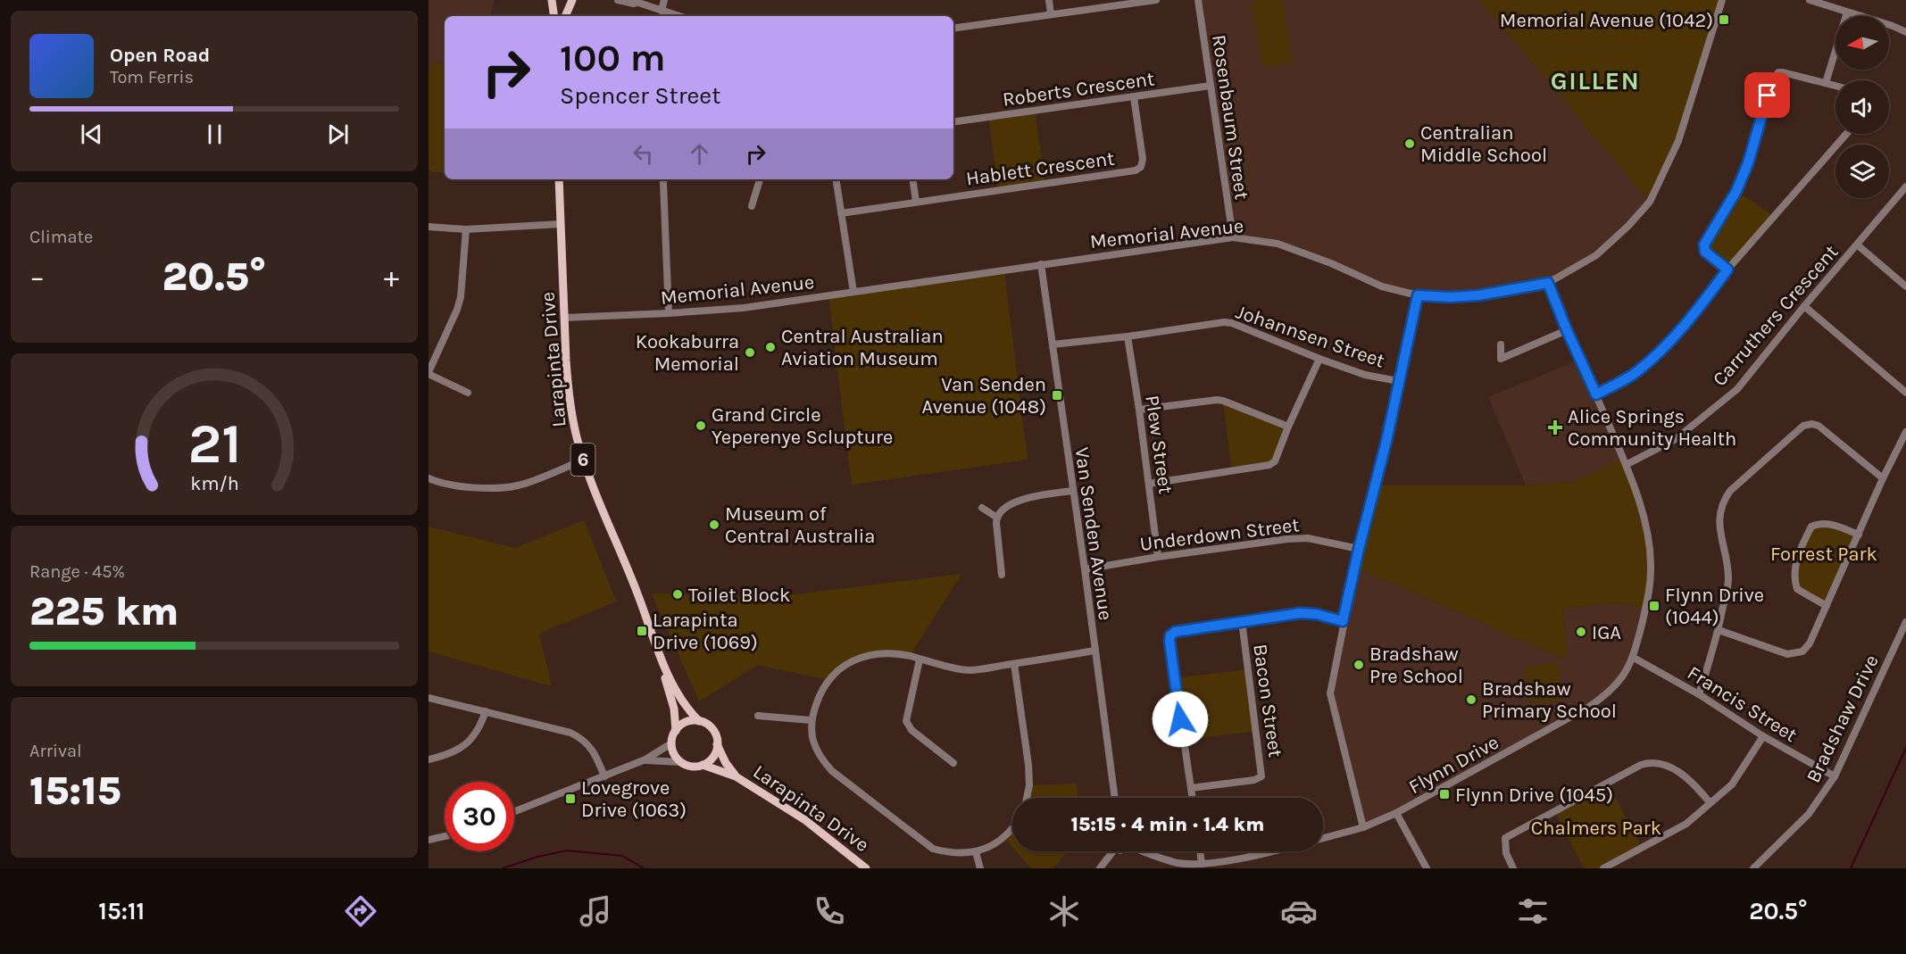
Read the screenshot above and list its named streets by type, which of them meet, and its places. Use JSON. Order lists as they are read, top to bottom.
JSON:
{
  "streets": {
    "main road": ["Larapinta Drive", "6"],
    "street": [
      "Roberts Crescent",
      "Rosenbaum Street",
      "Hablett Crescent",
      "Memorial Avenue",
      "Carruthers Crescent",
      "Johannsen Street",
      "Plew Street",
      "Van Senden Avenue",
      "Underdown Street",
      "Bacon Street",
      "Francis Street",
      "Bradshaw Drive",
      "Flynn Drive"
    ]
  },
  "crossings": [
    ["Roberts Crescent", "Rosenbaum Street"],
    ["Roberts Crescent", "Hablett Crescent"],
    ["Rosenbaum Street", "Memorial Avenue"],
    ["Memorial Avenue", "Larapinta Drive"],
    ["Memorial Avenue", "Van Senden Avenue"],
    ["Memorial Avenue", "Flynn Drive"],
    ["Carruthers Crescent", "Flynn Drive"],
    ["Johannsen Street", "Plew Street"],
    ["Johannsen Street", "Van Senden Avenue"],
    ["Larapinta Drive", "6"],
    ["Plew Street", "Underdown Street"],
    ["Van Senden Avenue", "Underdown Street"],
    ["Francis Street", "Bradshaw Drive"],
    ["Francis Street", "Flynn Drive"]
  ],
  "districts": ["GILLEN"],
  "parks": ["Forrest Park", "Chalmers Park"],
  "places": {
    "transit": [
      "Memorial Avenue (1042)",
      "Van Senden Avenue (1048)",
      "Flynn Drive (1044)",
      "Larapinta Drive (1069)",
      "Flynn Drive (1045)",
      "Lovegrove Drive (1063)"
    ],
    "other": [
      "Centralian Middle School",
      "Central Australian Aviation Museum",
      "Kookaburra Memorial",
      "Grand Circle Yeperenye Sclupture",
      "Museum of Central Australia",
      "Toilet Block",
      "IGA",
      "Bradshaw Pre School",
      "Bradshaw Primary School"
    ],
    "health": ["Alice Springs Community Health"]
  },
  "north": "left",
  "page": {
    "turn": ["100 m", "Spencer Street"],
    "song": ["Open Road", "Tom Ferris"],
    "tile": [
      "Climate",
      ["Range · 45%", "225 km"],
      ["Arrival", "15:15"]
    ],
    "heat": ["−", "20.5°", "+"],
    "limit": "30",
    "trip": "15:15 · 4 min · 1.4 km",
    "tabs": ["15:11", "20.5°"],
    "gauge": ["21", "km/h"]
  }
}
